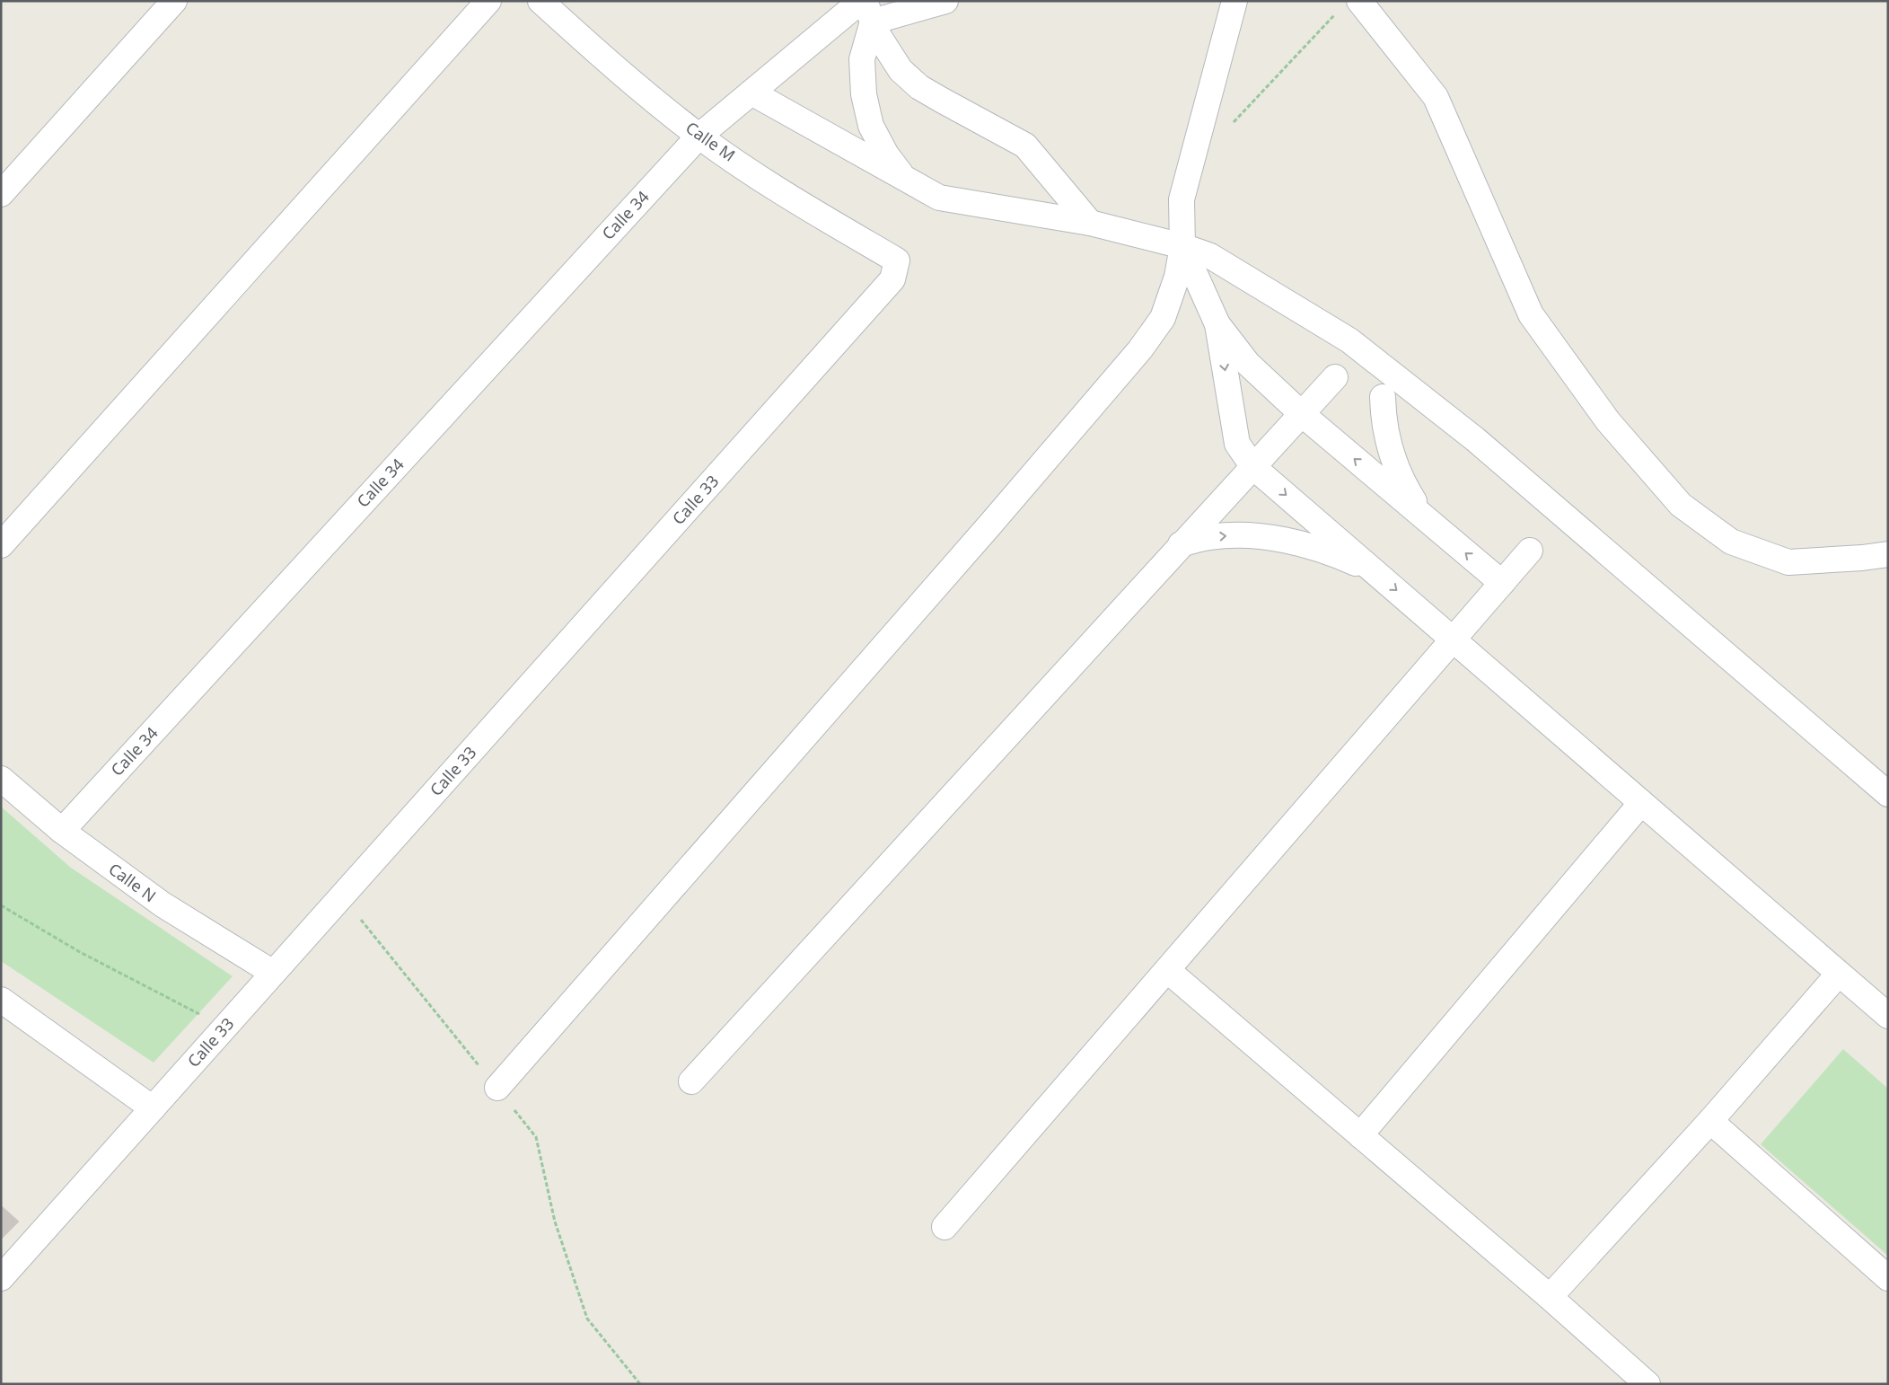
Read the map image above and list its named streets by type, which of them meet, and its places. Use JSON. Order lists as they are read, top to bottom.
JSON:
{
  "streets": {
    "street": [
      "Calle M",
      "Calle 34",
      "Calle 33",
      "Calle N"
    ]
  },
  "crossings": [
    ["Calle M", "Calle 34"],
    ["Calle M", "Calle 33"],
    ["Calle 34", "Calle N"],
    ["Calle 33", "Calle N"]
  ]
}
